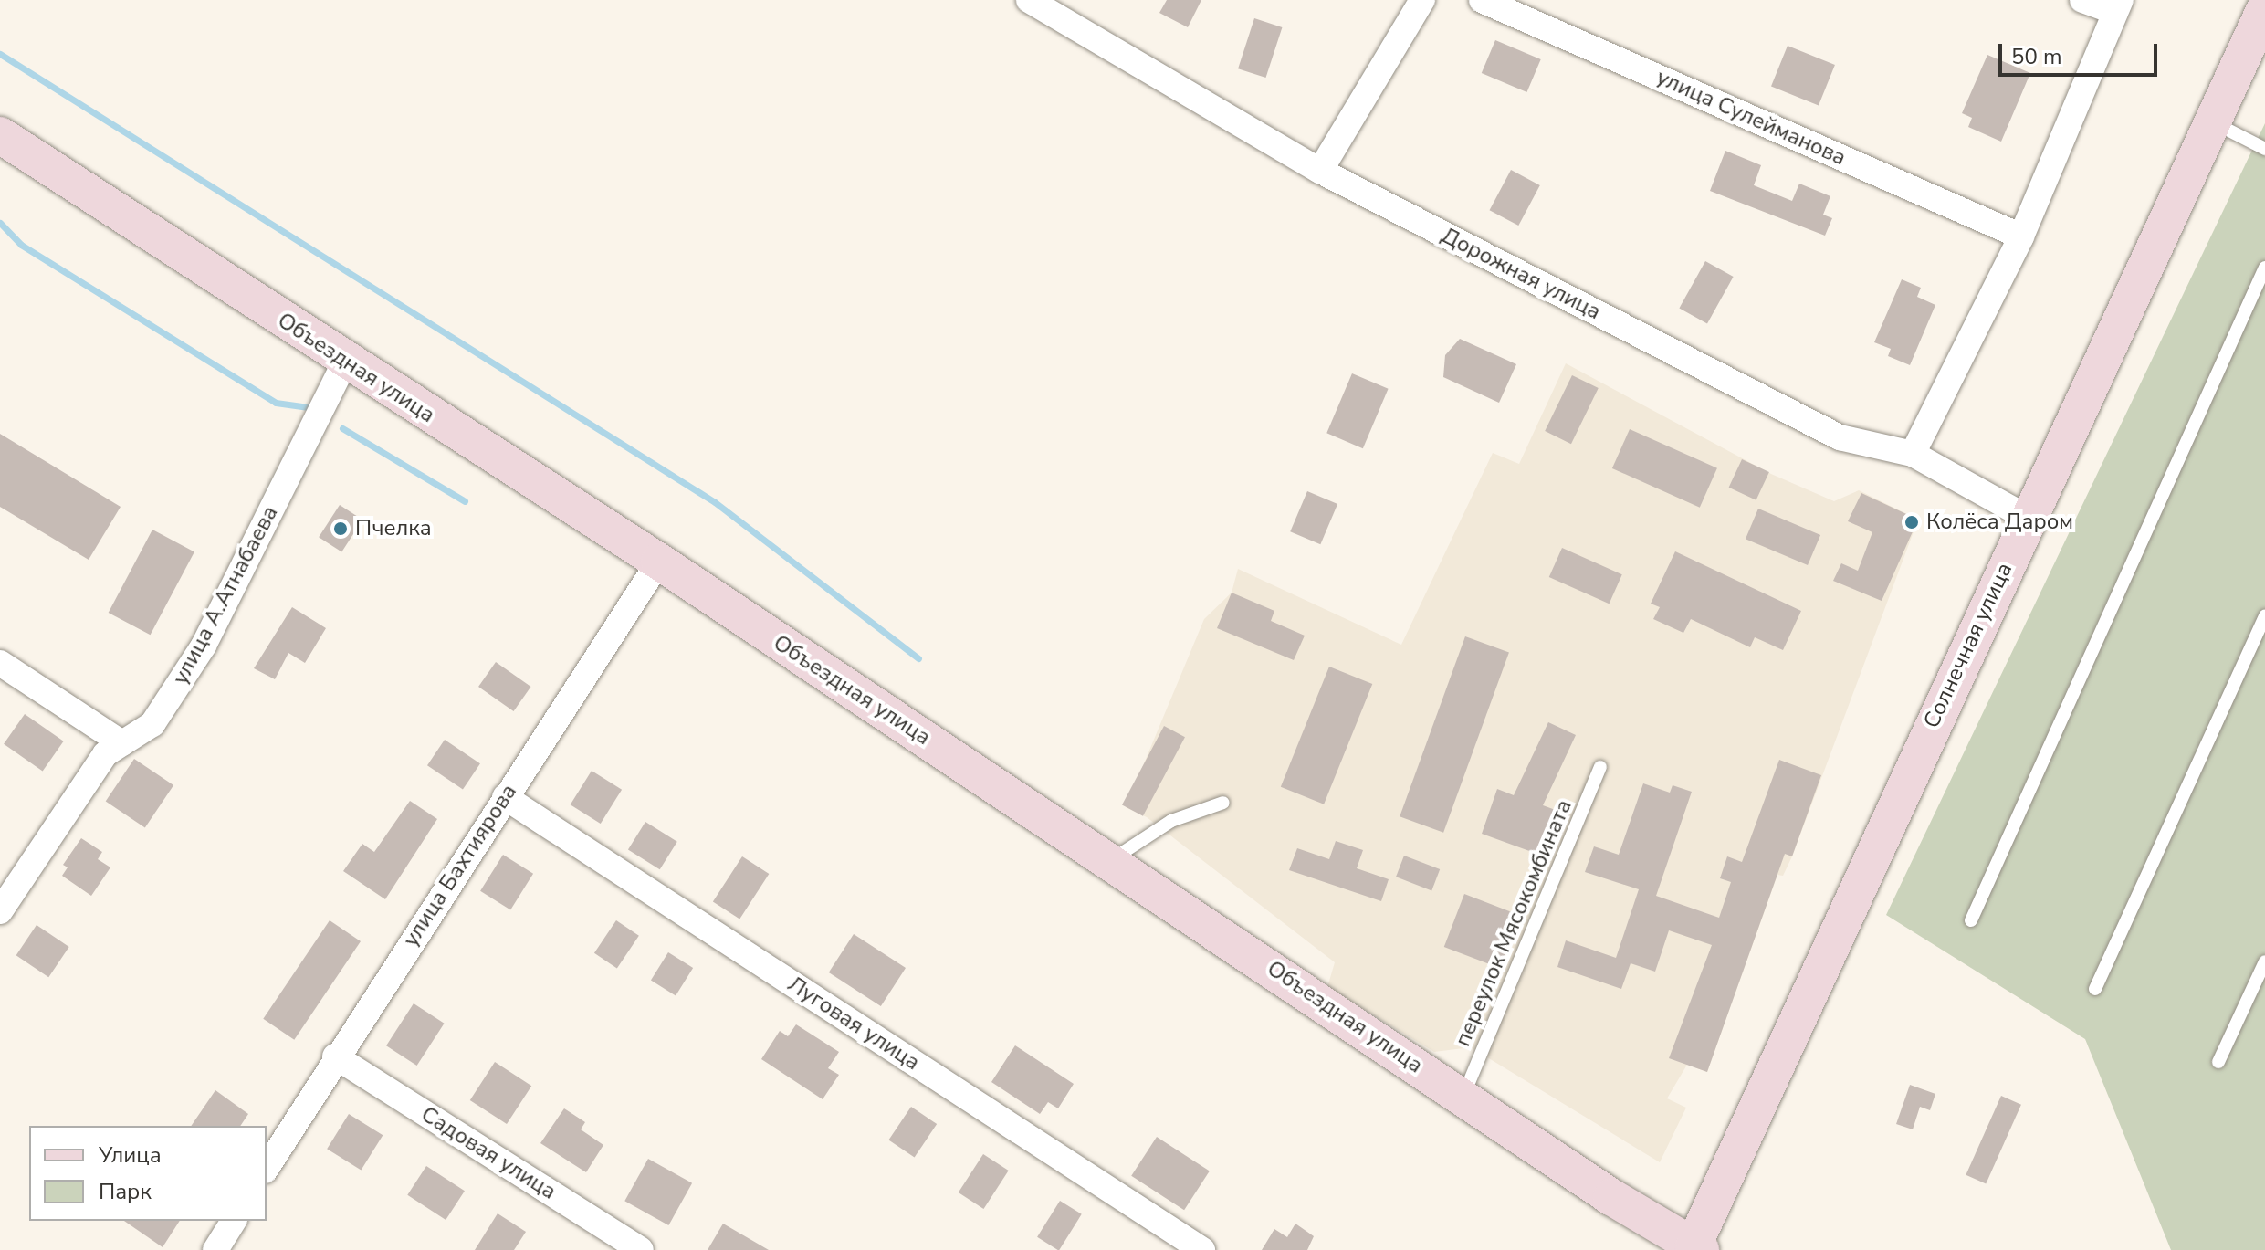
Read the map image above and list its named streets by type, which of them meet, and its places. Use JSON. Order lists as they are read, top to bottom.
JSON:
{
  "streets": {
    "main road": ["Объездная улица", "Солнечная улица"],
    "street": [
      "улица Сулейманова",
      "Дорожная улица",
      "улица А.Атнабаева",
      "улица Бахтиярова",
      "Луговая улица",
      "Садовая улица"
    ],
    "lane": ["переулок Мясокомбината"]
  },
  "crossings": [
    ["Дорожная улица", "Солнечная улица"],
    ["Объездная улица", "улица А.Атнабаева"],
    ["Объездная улица", "Солнечная улица"],
    ["Объездная улица", "улица Бахтиярова"],
    ["Объездная улица", "переулок Мясокомбината"],
    ["улица Бахтиярова", "Луговая улица"],
    ["улица Бахтиярова", "Садовая улица"]
  ],
  "places": ["Колёса Даром", "Пчелка"],
  "legend": ["Улица", "Парк"],
  "scale_bar": "50 m"
}
